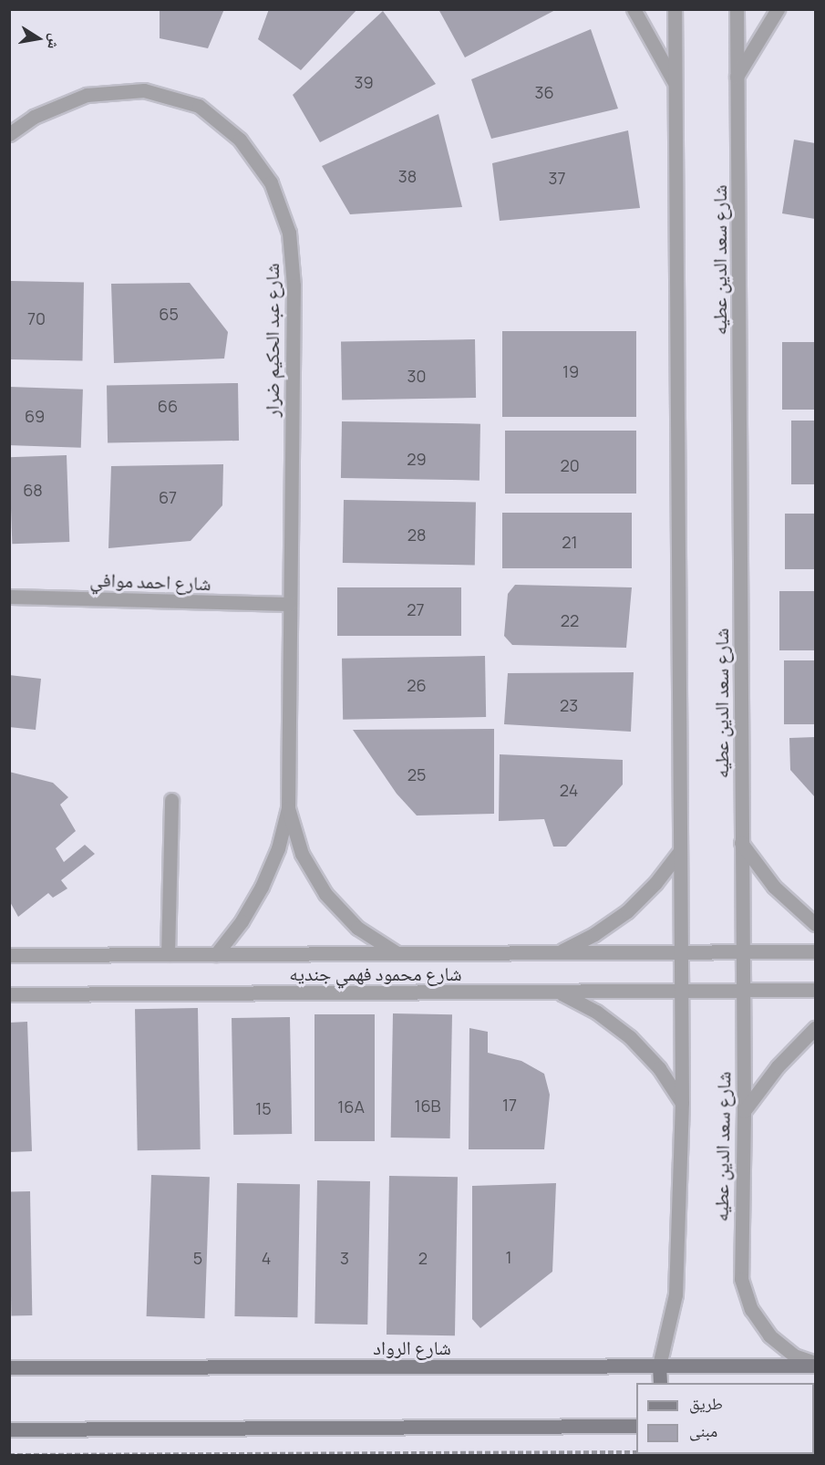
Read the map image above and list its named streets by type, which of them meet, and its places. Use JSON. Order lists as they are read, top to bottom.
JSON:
{
  "streets": {
    "street": [
      "شارع سعد الدين عطيه",
      "شارع عبد الحكيم ضرار",
      "شارع احمد موافي",
      "شارع محمود فهمي جنديه",
      "شارع الرواد"
    ]
  },
  "crossings": [
    ["شارع سعد الدين عطيه", "شارع محمود فهمي جنديه"],
    ["شارع سعد الدين عطيه", "شارع الرواد"],
    ["شارع عبد الحكيم ضرار", "شارع احمد موافي"],
    ["شارع عبد الحكيم ضرار", "شارع محمود فهمي جنديه"]
  ],
  "house_numbers": [
    "39",
    "36",
    "38",
    "37",
    "65",
    "70",
    "19",
    "30",
    "66",
    "69",
    "29",
    "20",
    "68",
    "67",
    "28",
    "21",
    "27",
    "22",
    "26",
    "23",
    "25",
    "24",
    "17",
    "16B",
    "16A",
    "15",
    "1",
    "5",
    "4",
    "3",
    "2"
  ],
  "legend": ["طريق", "مبنى"],
  "north": "right"
}
